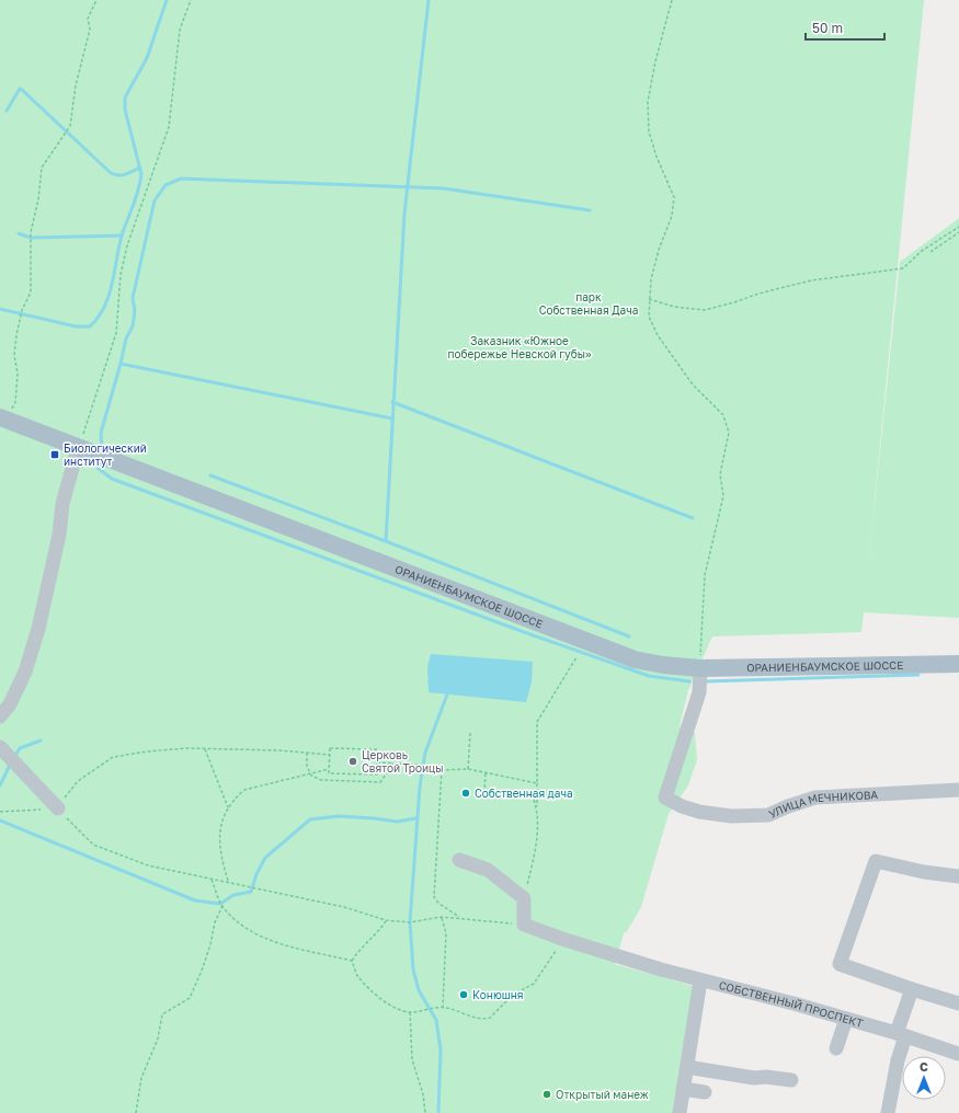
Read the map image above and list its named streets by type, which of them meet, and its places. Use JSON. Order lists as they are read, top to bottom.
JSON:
{
  "streets": {
    "main road": ["ОРАНИЕНБАУМСКОЕ ШОССЕ"],
    "street": ["УЛИЦА МЕЧНИКОВА", "СОБСТВЕННЫЙ ПРОСПЕКТ"]
  },
  "crossings": [
    ["ОРАНИЕНБАУМСКОЕ ШОССЕ", "УЛИЦА МЕЧНИКОВА"]
  ],
  "parks": ["парк Собственная Дача", "Заказник «Южное побережье Невской губы»"],
  "places": {
    "transit": ["Биологический институт"],
    "other": [
      "Церковь Святой Троицы",
      "Собственная дача",
      "Конюшня",
      "Открытый манеж"
    ]
  },
  "scale_bar": "50 m",
  "north": "top"
}
